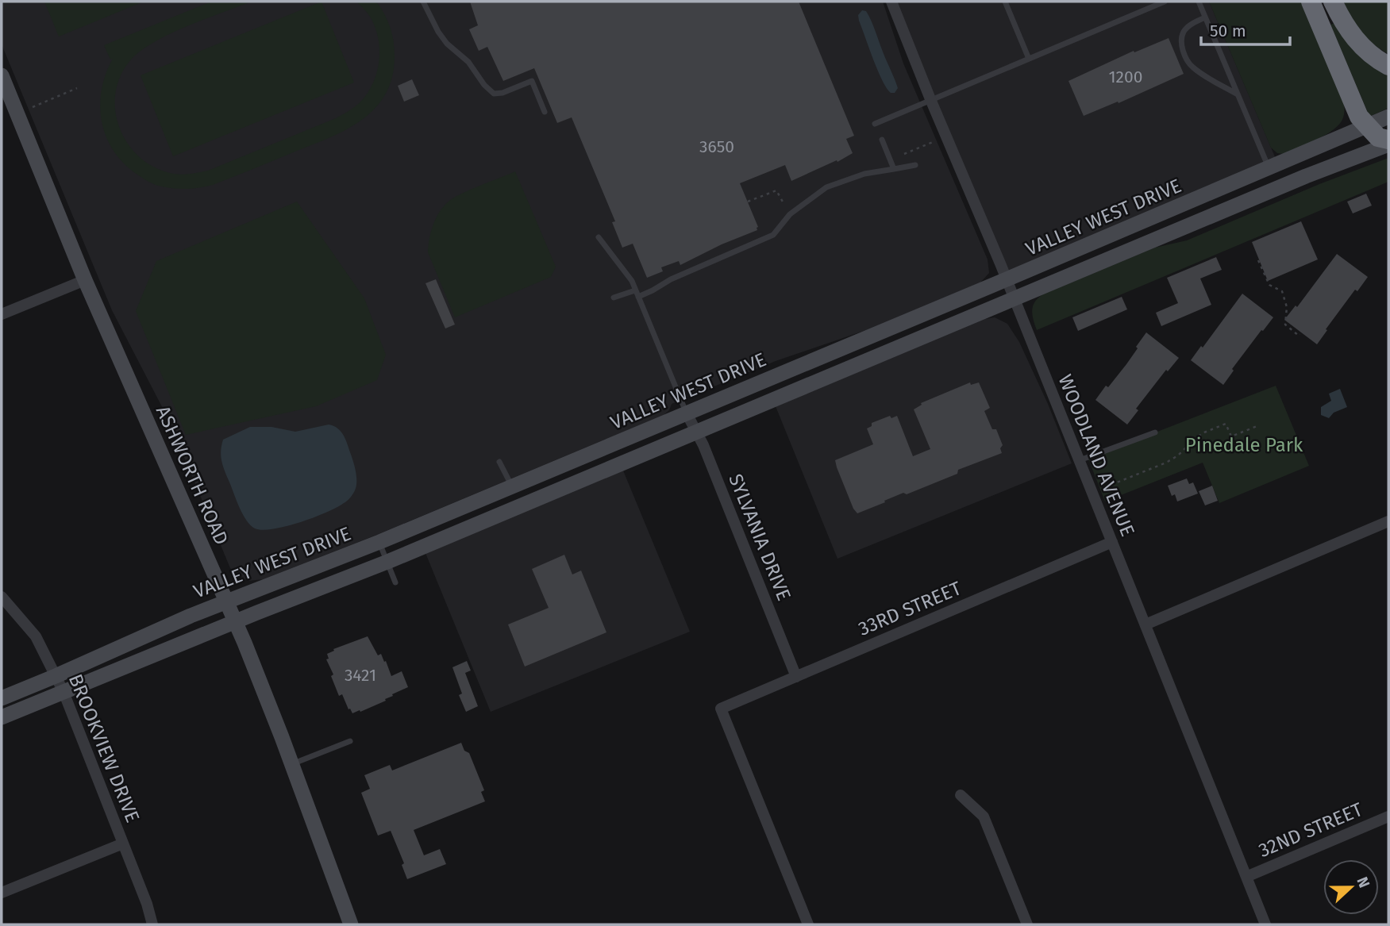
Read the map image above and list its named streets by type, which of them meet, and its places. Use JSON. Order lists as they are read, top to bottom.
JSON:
{
  "streets": {
    "main road": ["VALLEY WEST DRIVE", "ASHWORTH ROAD"],
    "street": [
      "WOODLAND AVENUE",
      "SYLVANIA DRIVE",
      "33RD STREET",
      "BROOKVIEW DRIVE",
      "32ND STREET"
    ]
  },
  "crossings": [
    ["VALLEY WEST DRIVE", "WOODLAND AVENUE"],
    ["VALLEY WEST DRIVE", "ASHWORTH ROAD"],
    ["VALLEY WEST DRIVE", "SYLVANIA DRIVE"],
    ["VALLEY WEST DRIVE", "BROOKVIEW DRIVE"],
    ["WOODLAND AVENUE", "33RD STREET"],
    ["WOODLAND AVENUE", "32ND STREET"],
    ["SYLVANIA DRIVE", "33RD STREET"]
  ],
  "parks": ["Pinedale Park"],
  "house_numbers": ["1200", "3650", "3421"],
  "scale_bar": "50 m",
  "north": "right"
}
